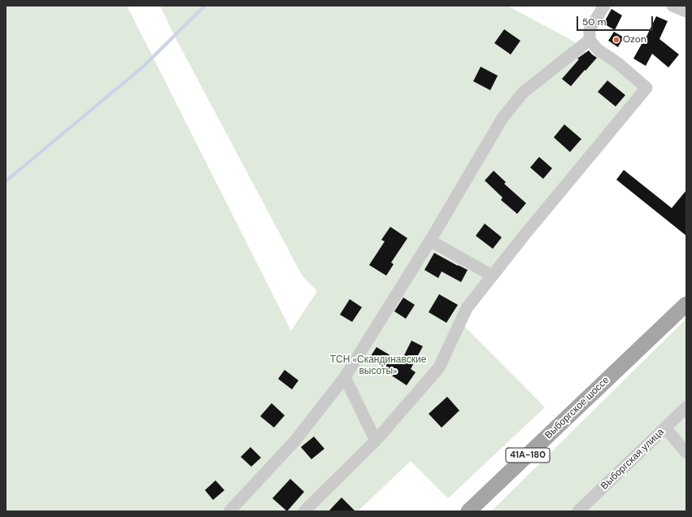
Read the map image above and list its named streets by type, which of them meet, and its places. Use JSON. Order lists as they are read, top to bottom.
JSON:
{
  "streets": {
    "main road": ["Выборгское шоссе", "41А-180"],
    "street": ["Выборгская улица"]
  },
  "parks": ["ТСН «Скандинавские высоты»"],
  "places": ["Ozon"],
  "scale_bar": "50 m"
}
